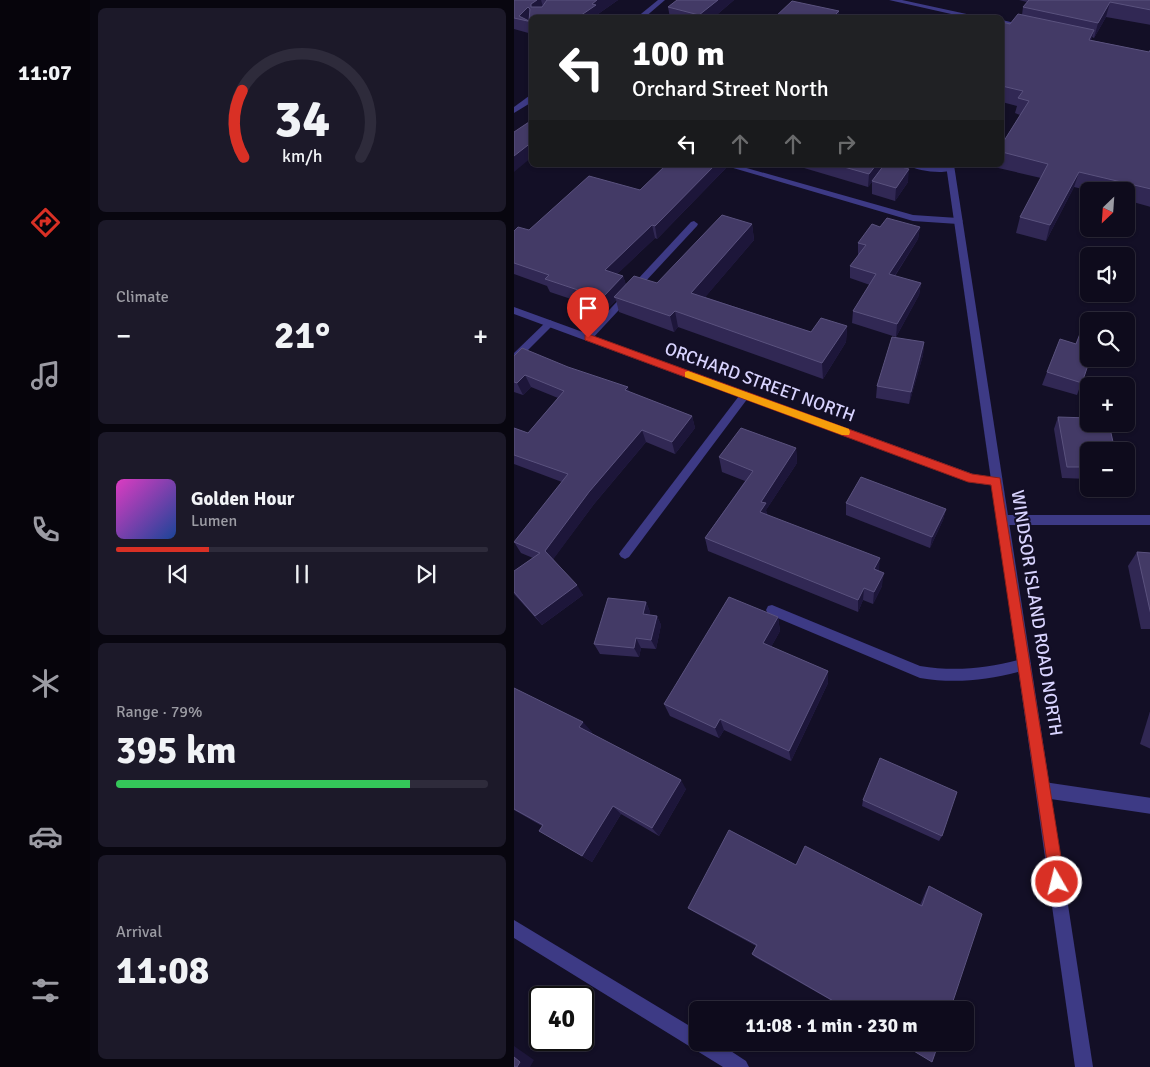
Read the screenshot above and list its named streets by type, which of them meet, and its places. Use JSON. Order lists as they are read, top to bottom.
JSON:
{
  "streets": {
    "street": ["ORCHARD STREET NORTH", "WINDSOR ISLAND ROAD NORTH"]
  },
  "crossings": [
    ["ORCHARD STREET NORTH", "WINDSOR ISLAND ROAD NORTH"]
  ],
  "north": "bottom left",
  "page": {
    "tabs": "11:07",
    "turn": ["100 m", "Orchard Street North"],
    "map_buttons": ["+", "−"],
    "tile": [
      "Climate",
      ["Range · 79%", "395 km"],
      ["Arrival", "11:08"]
    ],
    "heat": ["−", "21°", "+"],
    "song": ["Golden Hour", "Lumen"],
    "limit": "40",
    "trip": "11:08 · 1 min · 230 m",
    "gauge": ["34", "km/h"]
  }
}
